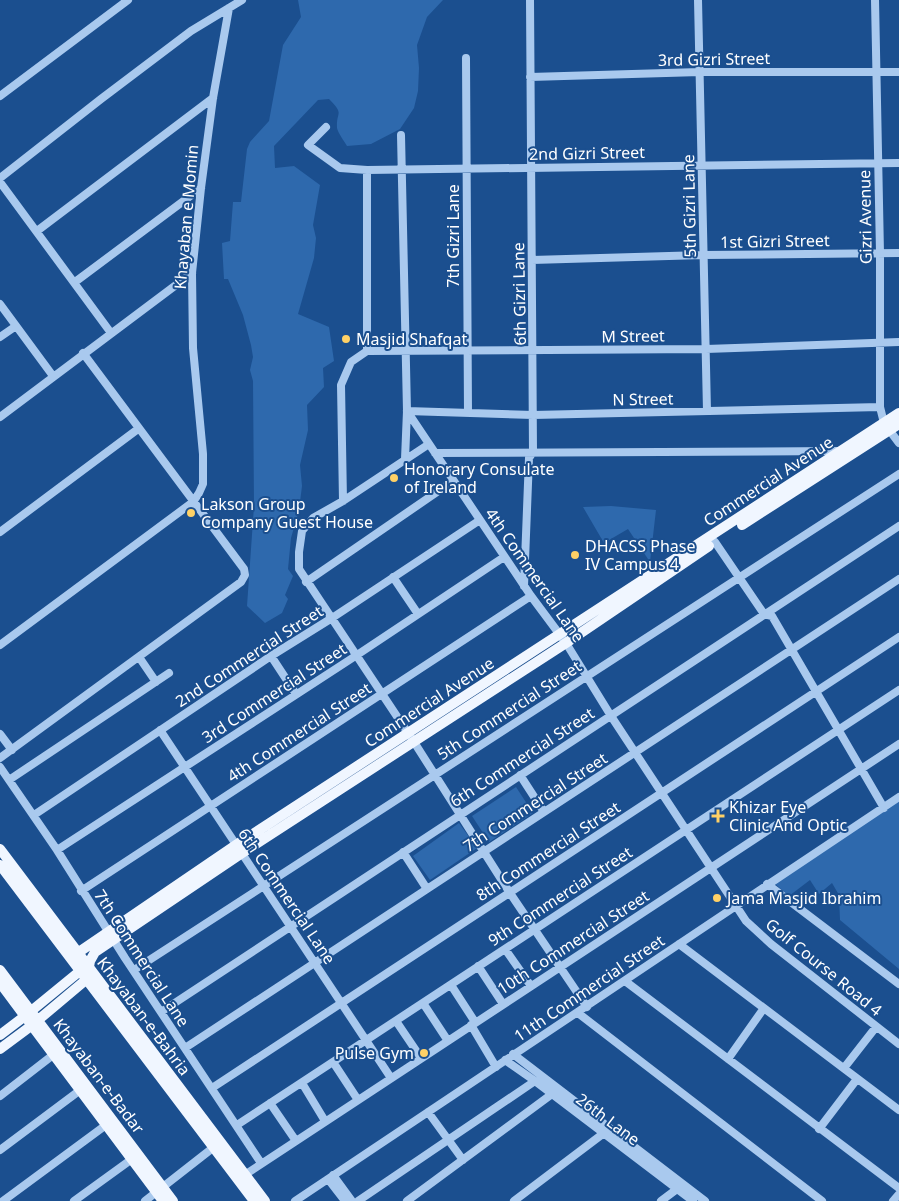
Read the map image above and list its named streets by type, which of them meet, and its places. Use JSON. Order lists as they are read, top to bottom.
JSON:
{
  "streets": {
    "main road": ["Commercial Avenue", "Khayaban-e-Bahria", "Khayaban-e-Badar"],
    "street": [
      "3rd Gizri Street",
      "2nd Gizri Street",
      "5th Gizri Lane",
      "Khayaban e Momin",
      "Gizri Avenue",
      "7th Gizri Lane",
      "1st Gizri Street",
      "6th Gizri Lane",
      "M Street",
      "N Street",
      "4th Commercial Lane",
      "2nd Commercial Street",
      "3rd Commercial Street",
      "5th Commercial Street",
      "4th Commercial Street",
      "6th Commercial Street",
      "7th Commercial Street",
      "8th Commercial Street",
      "6th Commercial Lane",
      "9th Commercial Street",
      "10th Commercial Street",
      "7th Commercial Lane",
      "Golf Course Road 4",
      "11th Commercial Street",
      "26th Lane"
    ]
  },
  "crossings": [
    ["3rd Gizri Street", "5th Gizri Lane"],
    ["3rd Gizri Street", "Gizri Avenue"],
    ["3rd Gizri Street", "6th Gizri Lane"],
    ["2nd Gizri Street", "5th Gizri Lane"],
    ["2nd Gizri Street", "Gizri Avenue"],
    ["2nd Gizri Street", "7th Gizri Lane"],
    ["2nd Gizri Street", "6th Gizri Lane"],
    ["5th Gizri Lane", "1st Gizri Street"],
    ["5th Gizri Lane", "M Street"],
    ["5th Gizri Lane", "N Street"],
    ["Gizri Avenue", "1st Gizri Street"],
    ["Gizri Avenue", "M Street"],
    ["Gizri Avenue", "N Street"],
    ["Gizri Avenue", "Commercial Avenue"],
    ["7th Gizri Lane", "M Street"],
    ["7th Gizri Lane", "N Street"],
    ["1st Gizri Street", "6th Gizri Lane"],
    ["6th Gizri Lane", "M Street"],
    ["6th Gizri Lane", "N Street"],
    ["6th Gizri Lane", "4th Commercial Lane"],
    ["N Street", "4th Commercial Lane"],
    ["Commercial Avenue", "4th Commercial Lane"],
    ["Commercial Avenue", "6th Commercial Lane"],
    ["Commercial Avenue", "7th Commercial Lane"],
    ["Commercial Avenue", "Khayaban-e-Bahria"],
    ["Commercial Avenue", "Khayaban-e-Badar"],
    ["4th Commercial Lane", "2nd Commercial Street"],
    ["4th Commercial Lane", "3rd Commercial Street"],
    ["4th Commercial Lane", "5th Commercial Street"],
    ["4th Commercial Lane", "4th Commercial Street"],
    ["4th Commercial Lane", "6th Commercial Street"],
    ["4th Commercial Lane", "7th Commercial Street"],
    ["4th Commercial Lane", "8th Commercial Street"],
    ["4th Commercial Lane", "9th Commercial Street"],
    ["4th Commercial Lane", "10th Commercial Street"],
    ["4th Commercial Lane", "Golf Course Road 4"],
    ["4th Commercial Lane", "11th Commercial Street"],
    ["2nd Commercial Street", "6th Commercial Lane"],
    ["2nd Commercial Street", "7th Commercial Lane"],
    ["3rd Commercial Street", "6th Commercial Lane"],
    ["3rd Commercial Street", "7th Commercial Lane"],
    ["5th Commercial Street", "6th Commercial Lane"],
    ["5th Commercial Street", "7th Commercial Lane"],
    ["4th Commercial Street", "6th Commercial Lane"],
    ["4th Commercial Street", "7th Commercial Lane"],
    ["6th Commercial Street", "6th Commercial Lane"],
    ["6th Commercial Street", "7th Commercial Lane"],
    ["7th Commercial Street", "6th Commercial Lane"],
    ["7th Commercial Street", "7th Commercial Lane"],
    ["8th Commercial Street", "6th Commercial Lane"],
    ["8th Commercial Street", "7th Commercial Lane"],
    ["6th Commercial Lane", "9th Commercial Street"],
    ["6th Commercial Lane", "10th Commercial Street"],
    ["9th Commercial Street", "7th Commercial Lane"],
    ["10th Commercial Street", "7th Commercial Lane"],
    ["10th Commercial Street", "Khayaban-e-Bahria"],
    ["Golf Course Road 4", "11th Commercial Street"],
    ["11th Commercial Street", "26th Lane"]
  ],
  "places": {
    "other": [
      "Masjid Shafqat",
      "Honorary Consulate of Ireland",
      "Lakson Group Company Guest House",
      "DHACSS Phase IV Campus 4",
      "Jama Masjid Ibrahim",
      "Pulse Gym"
    ],
    "health": ["Khizar Eye Clinic And Optic"]
  }
}
